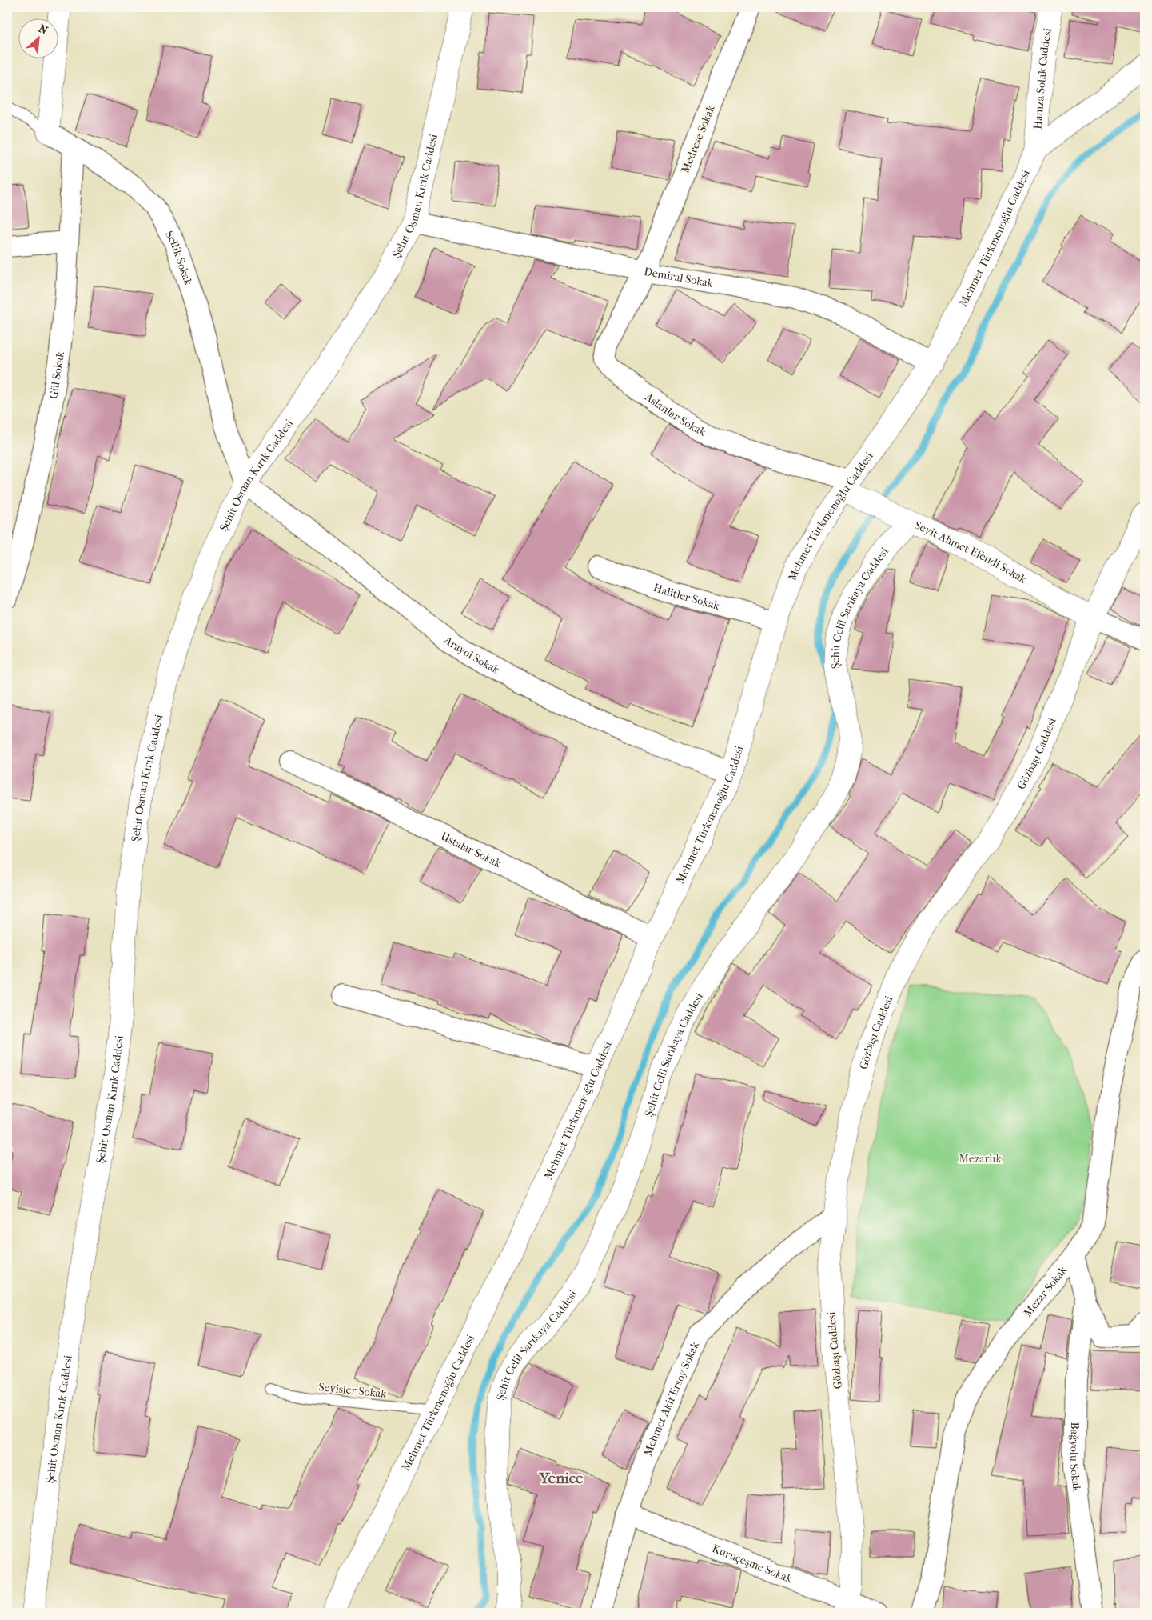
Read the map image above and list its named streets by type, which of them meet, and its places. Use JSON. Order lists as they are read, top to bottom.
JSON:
{
  "streets": {
    "street": [
      "Hamza Solak Caddesi",
      "Medrese Sokak",
      "Şehit Osman Kırık Caddesi",
      "Mehmet Türkmenoğlu Caddesi",
      "Sellik Sokak",
      "Demiral Sokak",
      "Gül Sokak",
      "Aslanlar Sokak",
      "Seyit Ahmet Efendi Sokak",
      "Halitler Sokak",
      "Şehit Celil Sarıkaya Caddesi",
      "Arayol Sokak",
      "Gözbaşı Caddesi",
      "Ustalar Sokak",
      "Mezar Sokak",
      "Mehmet Akif Ersoy Sokak",
      "Bağyolu Sokak",
      "Kuruçeşme Sokak"
    ],
    "lane": ["Seyisler Sokak"]
  },
  "crossings": [
    ["Hamza Solak Caddesi", "Mehmet Türkmenoğlu Caddesi"],
    ["Medrese Sokak", "Demiral Sokak"],
    ["Medrese Sokak", "Aslanlar Sokak"],
    ["Şehit Osman Kırık Caddesi", "Sellik Sokak"],
    ["Şehit Osman Kırık Caddesi", "Demiral Sokak"],
    ["Şehit Osman Kırık Caddesi", "Arayol Sokak"],
    ["Mehmet Türkmenoğlu Caddesi", "Demiral Sokak"],
    ["Mehmet Türkmenoğlu Caddesi", "Aslanlar Sokak"],
    ["Mehmet Türkmenoğlu Caddesi", "Seyit Ahmet Efendi Sokak"],
    ["Mehmet Türkmenoğlu Caddesi", "Halitler Sokak"],
    ["Mehmet Türkmenoğlu Caddesi", "Arayol Sokak"],
    ["Mehmet Türkmenoğlu Caddesi", "Ustalar Sokak"],
    ["Mehmet Türkmenoğlu Caddesi", "Seyisler Sokak"],
    ["Sellik Sokak", "Gül Sokak"],
    ["Sellik Sokak", "Arayol Sokak"],
    ["Demiral Sokak", "Aslanlar Sokak"],
    ["Aslanlar Sokak", "Seyit Ahmet Efendi Sokak"],
    ["Seyit Ahmet Efendi Sokak", "Şehit Celil Sarıkaya Caddesi"],
    ["Seyit Ahmet Efendi Sokak", "Gözbaşı Caddesi"],
    ["Gözbaşı Caddesi", "Mehmet Akif Ersoy Sokak"],
    ["Gözbaşı Caddesi", "Kuruçeşme Sokak"],
    ["Mehmet Akif Ersoy Sokak", "Kuruçeşme Sokak"]
  ],
  "districts": ["Yenice"],
  "parks": ["Mezarlık"],
  "north": "top right"
}
